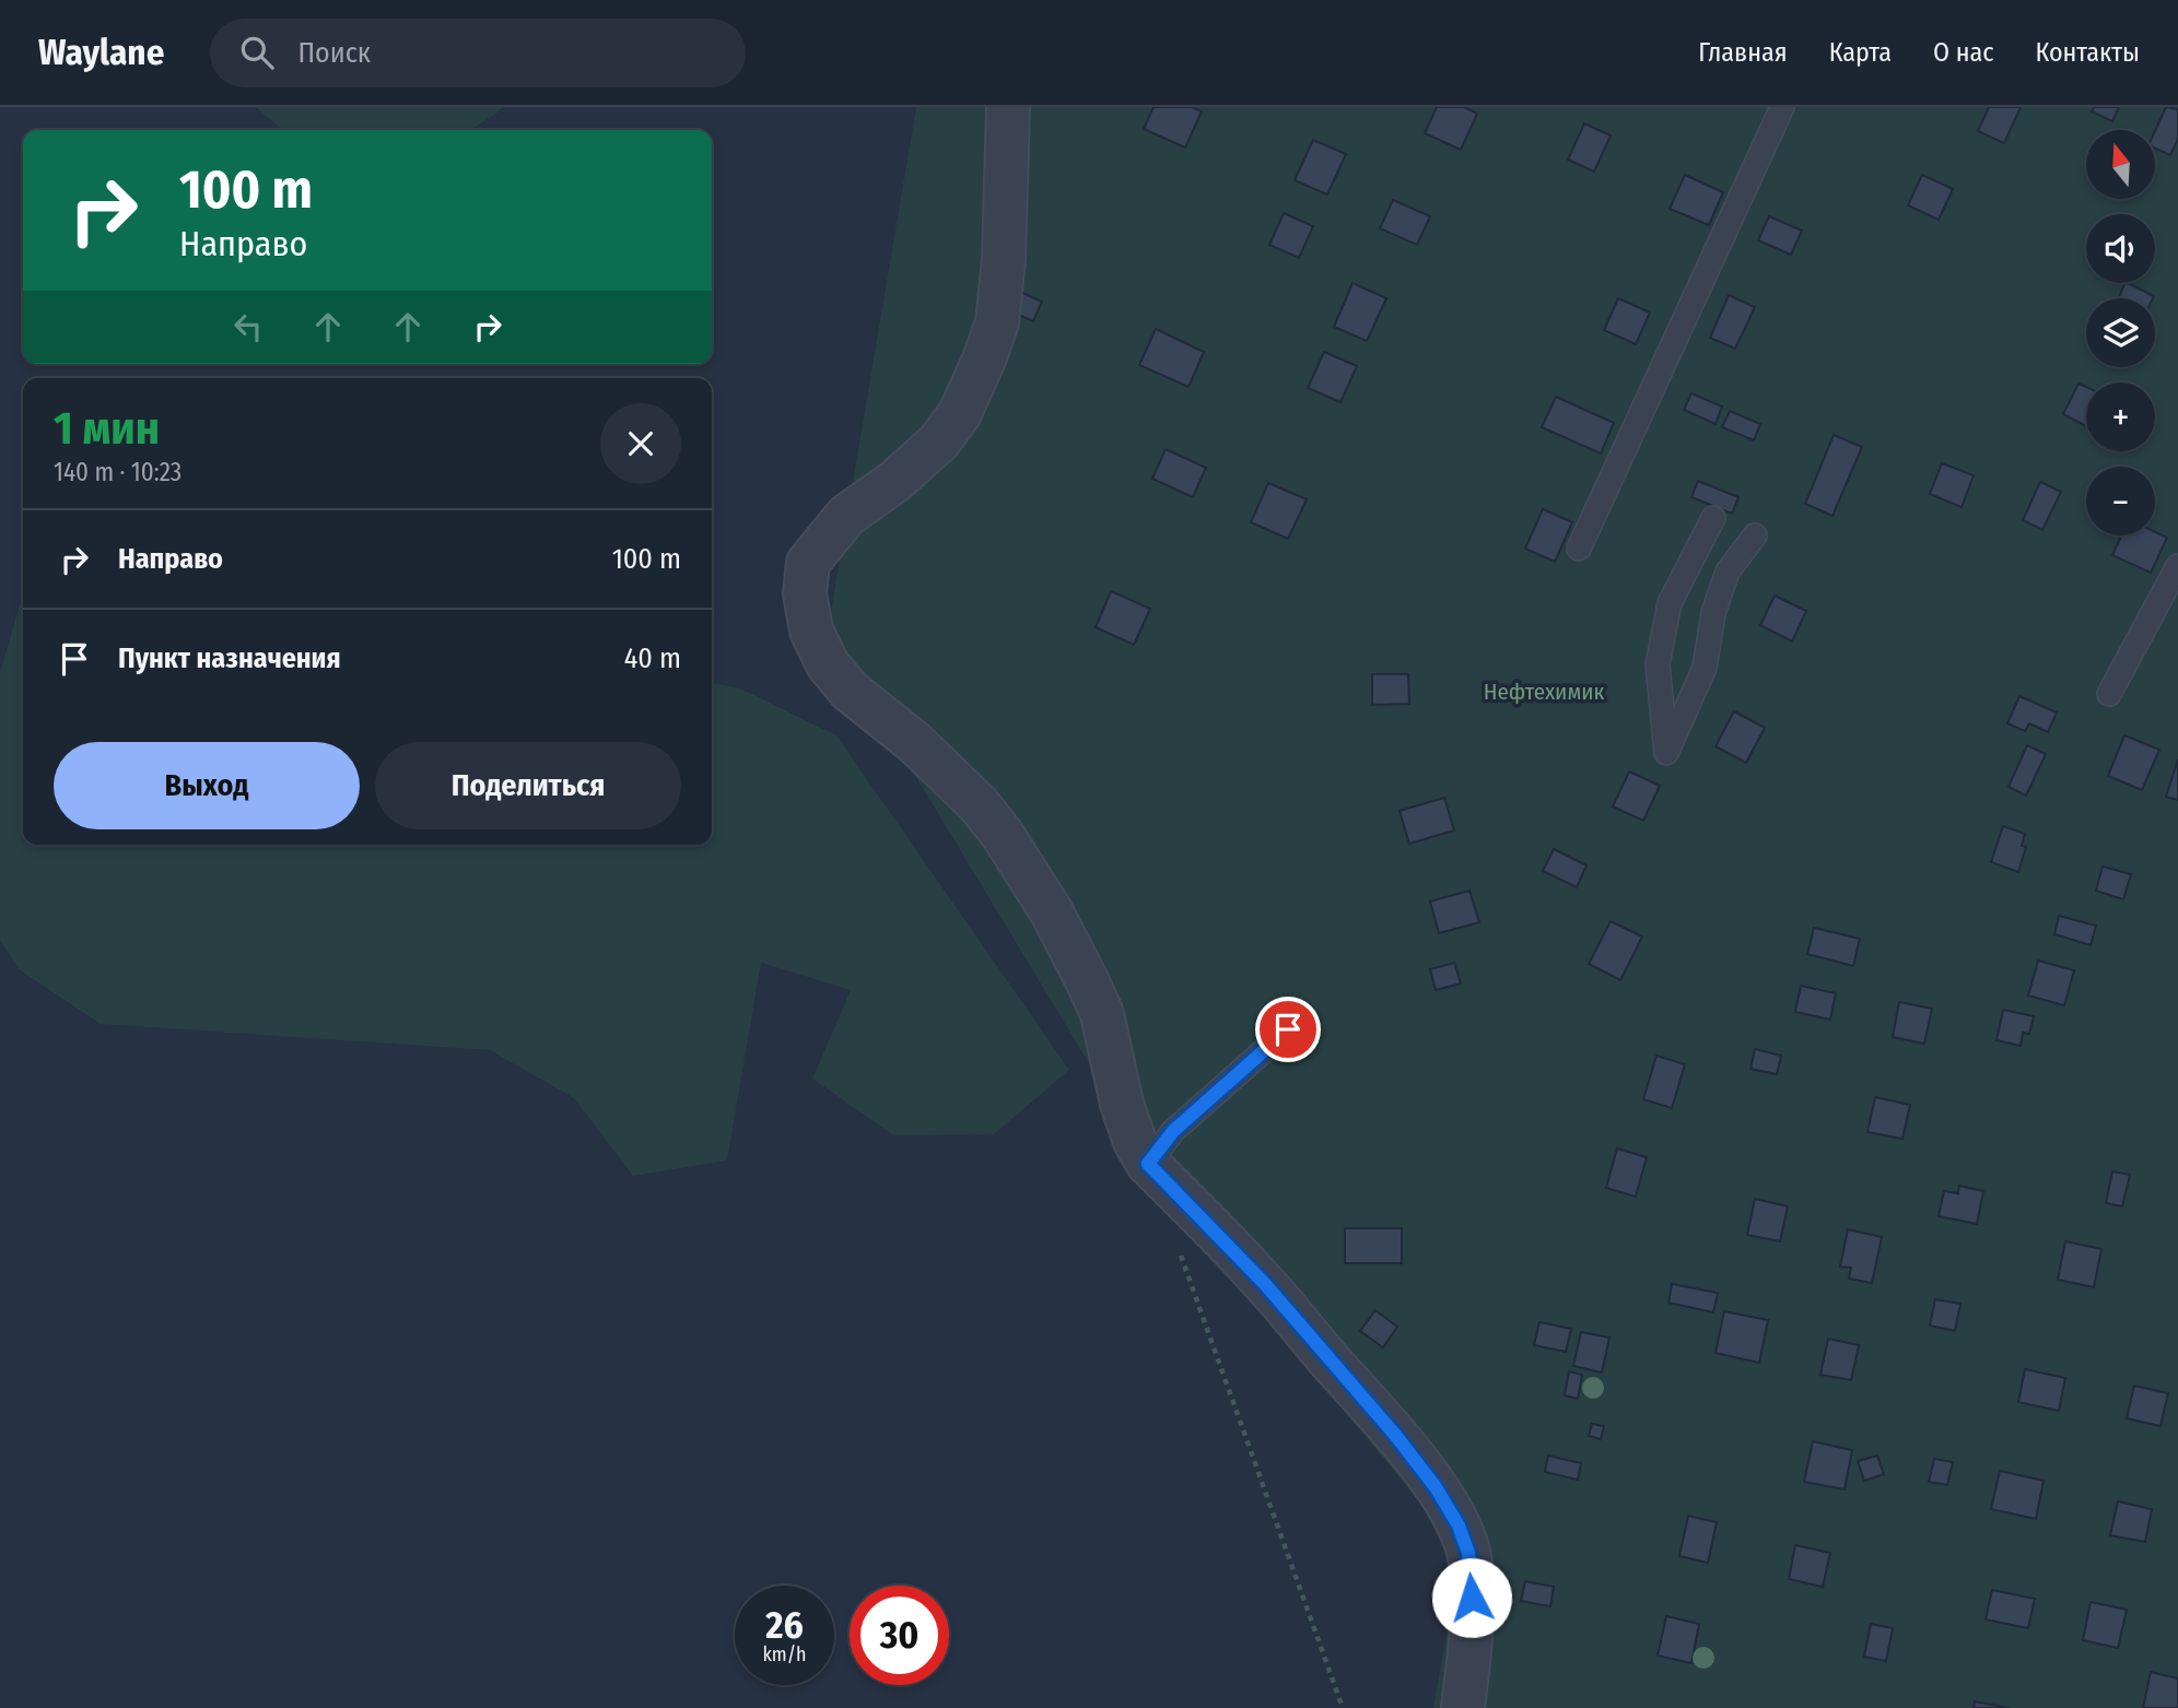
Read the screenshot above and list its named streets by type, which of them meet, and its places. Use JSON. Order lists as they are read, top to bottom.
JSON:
{
  "parks": ["Нефтехимик"],
  "north": "top",
  "page": {
    "header": "Waylane",
    "search": "Поиск",
    "nav": [
      "Главная",
      "Карта",
      "О нас",
      "Контакты"
    ],
    "map_buttons": ["+", "−"],
    "turn": ["100 m", "Направо"],
    "heading": ["1 мин", "140 m · 10:23"],
    "list": [
      {
        "name": "Направо",
        "value": "100 m"
      },
      {
        "name": "Пункт назначения",
        "value": "40 m"
      }
    ],
    "buttons": ["Выход", "Поделиться"],
    "speed": "26 km/h",
    "limit": "30"
  }
}
